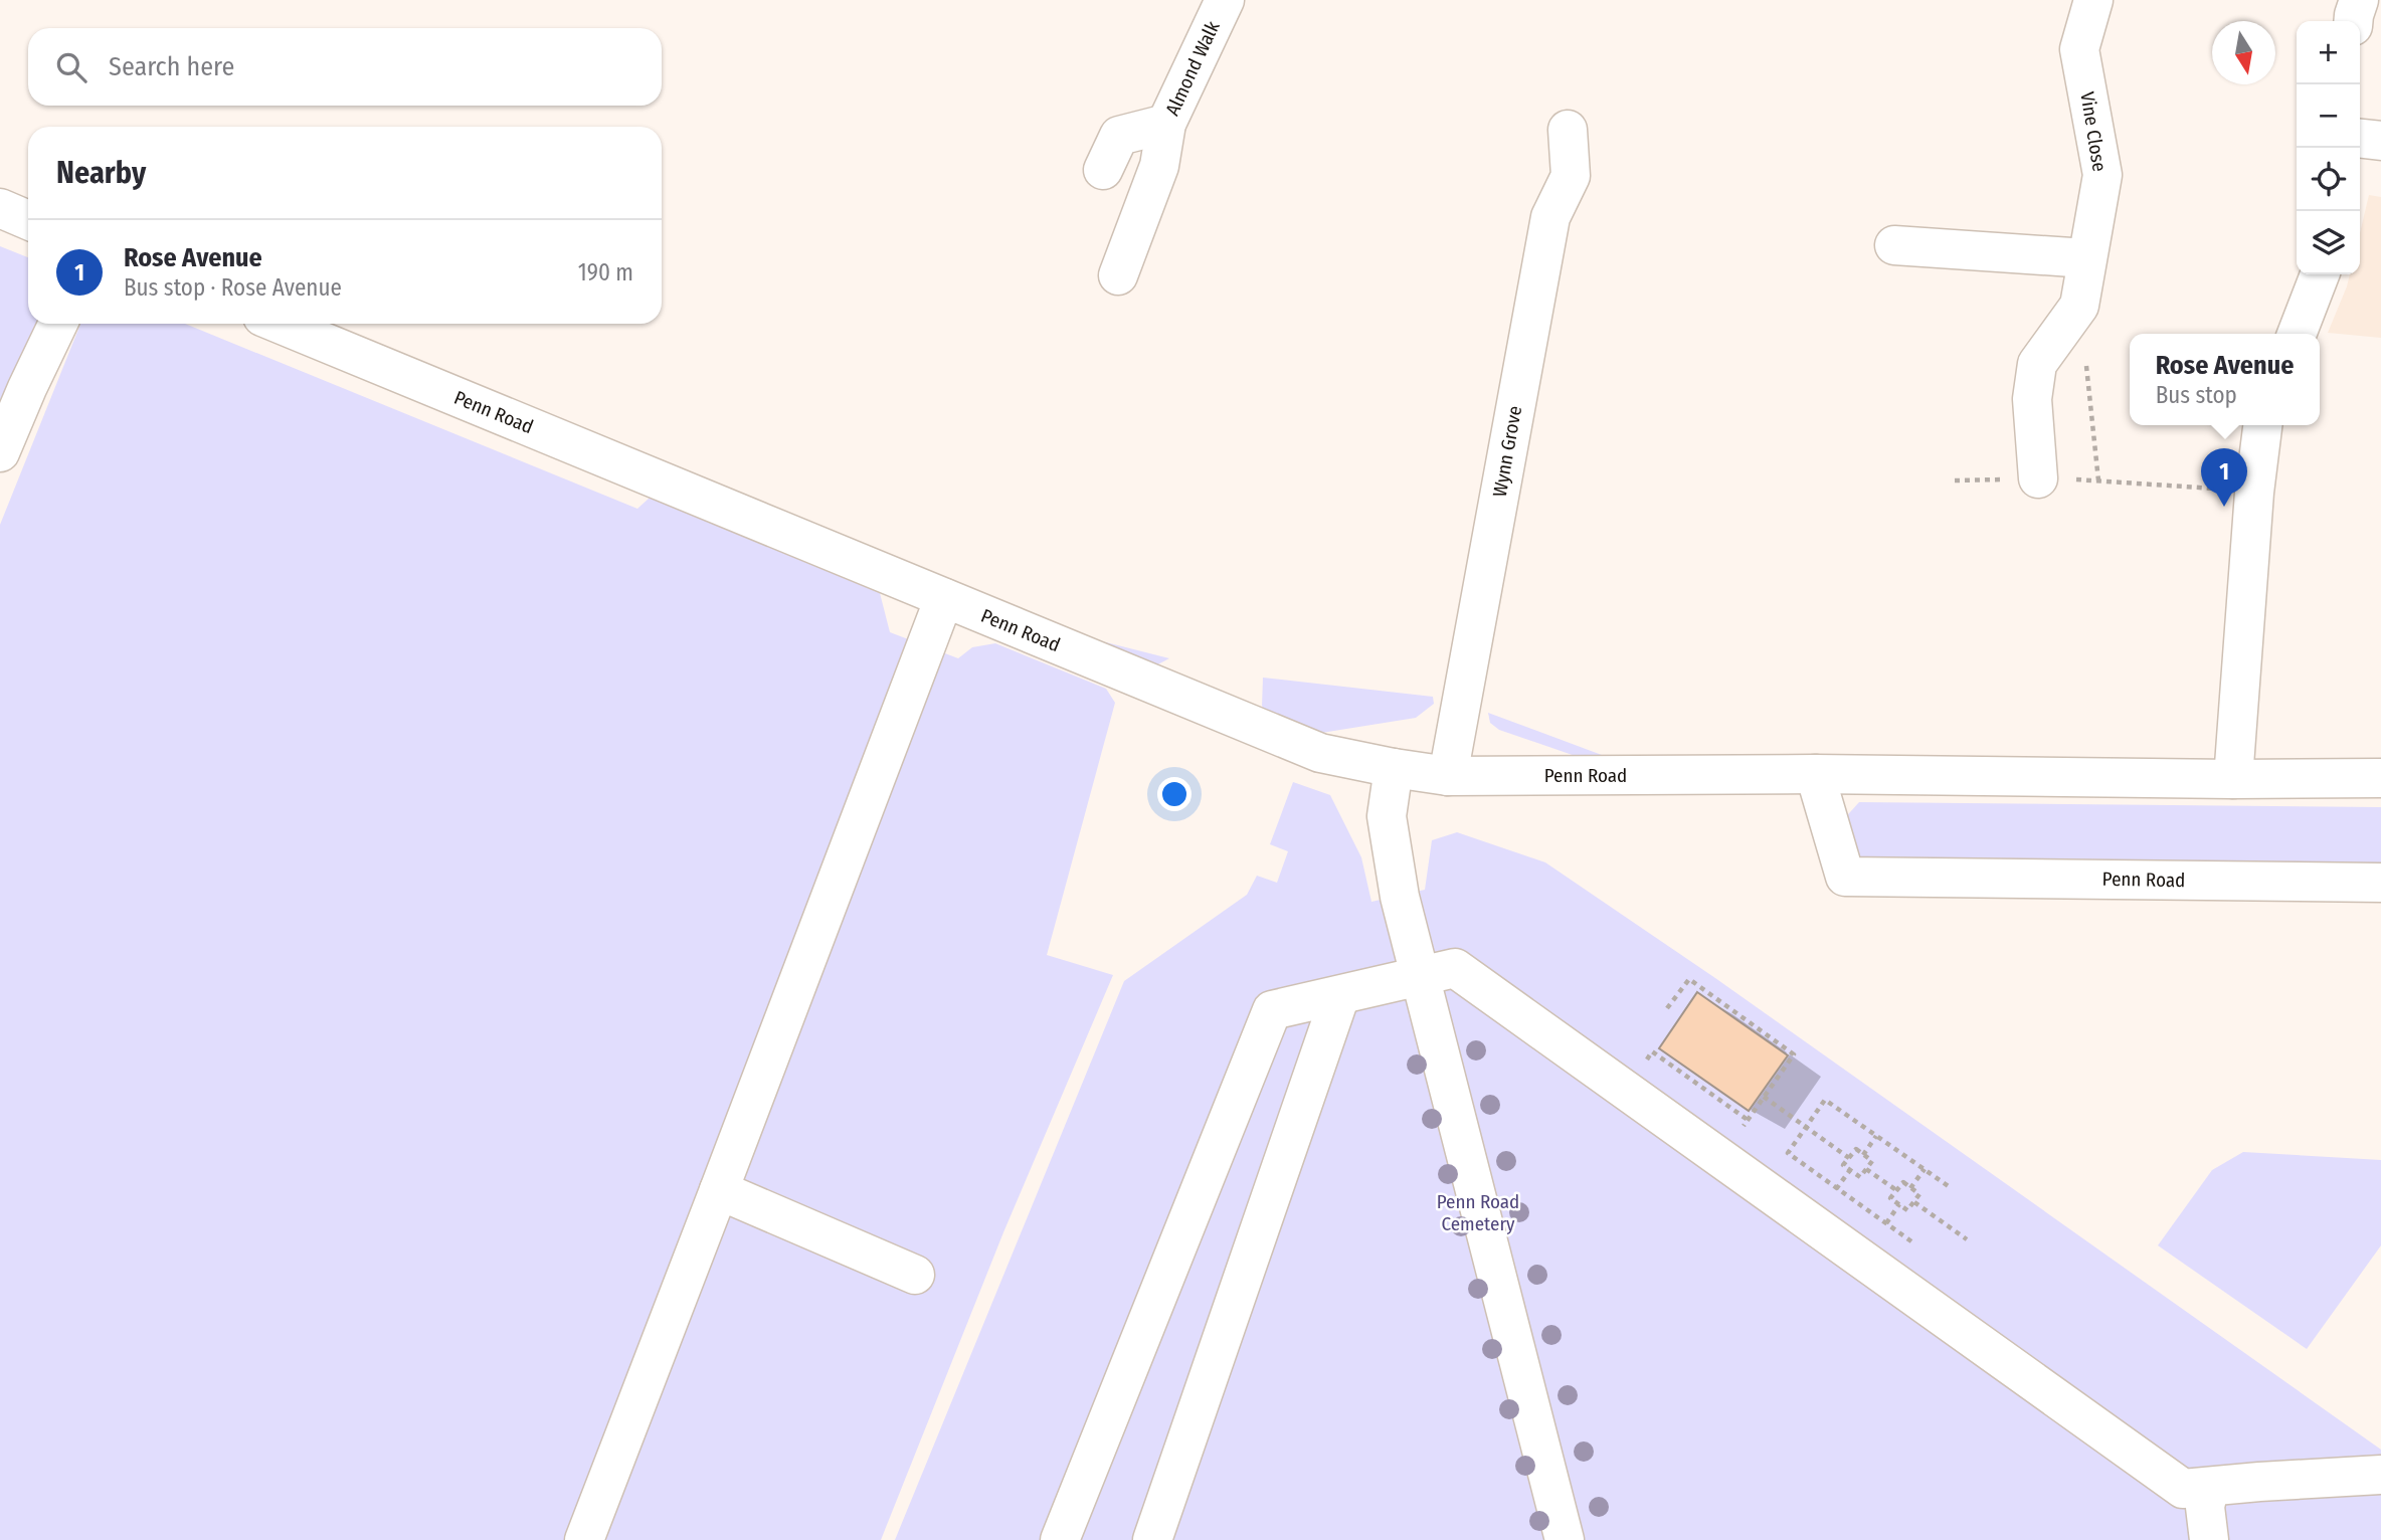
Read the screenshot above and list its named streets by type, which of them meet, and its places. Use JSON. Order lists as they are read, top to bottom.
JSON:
{
  "streets": {
    "main road": [
      "Almond Walk",
      "Vine Close",
      "Penn Road",
      "Wynn Grove"
    ]
  },
  "crossings": [
    ["Penn Road", "Wynn Grove"]
  ],
  "parks": ["Penn Road Cemetery"],
  "north": "bottom",
  "page": {
    "map_buttons": ["+", "−"],
    "search": "Search here",
    "heading": "Nearby",
    "list": [
      {
        "mark": "1",
        "name": "Rose Avenue",
        "note": "Bus stop · Rose Avenue",
        "value": "190 m"
      }
    ],
    "popup": ["Rose Avenue", "Bus stop"],
    "pins": "1"
  }
}
